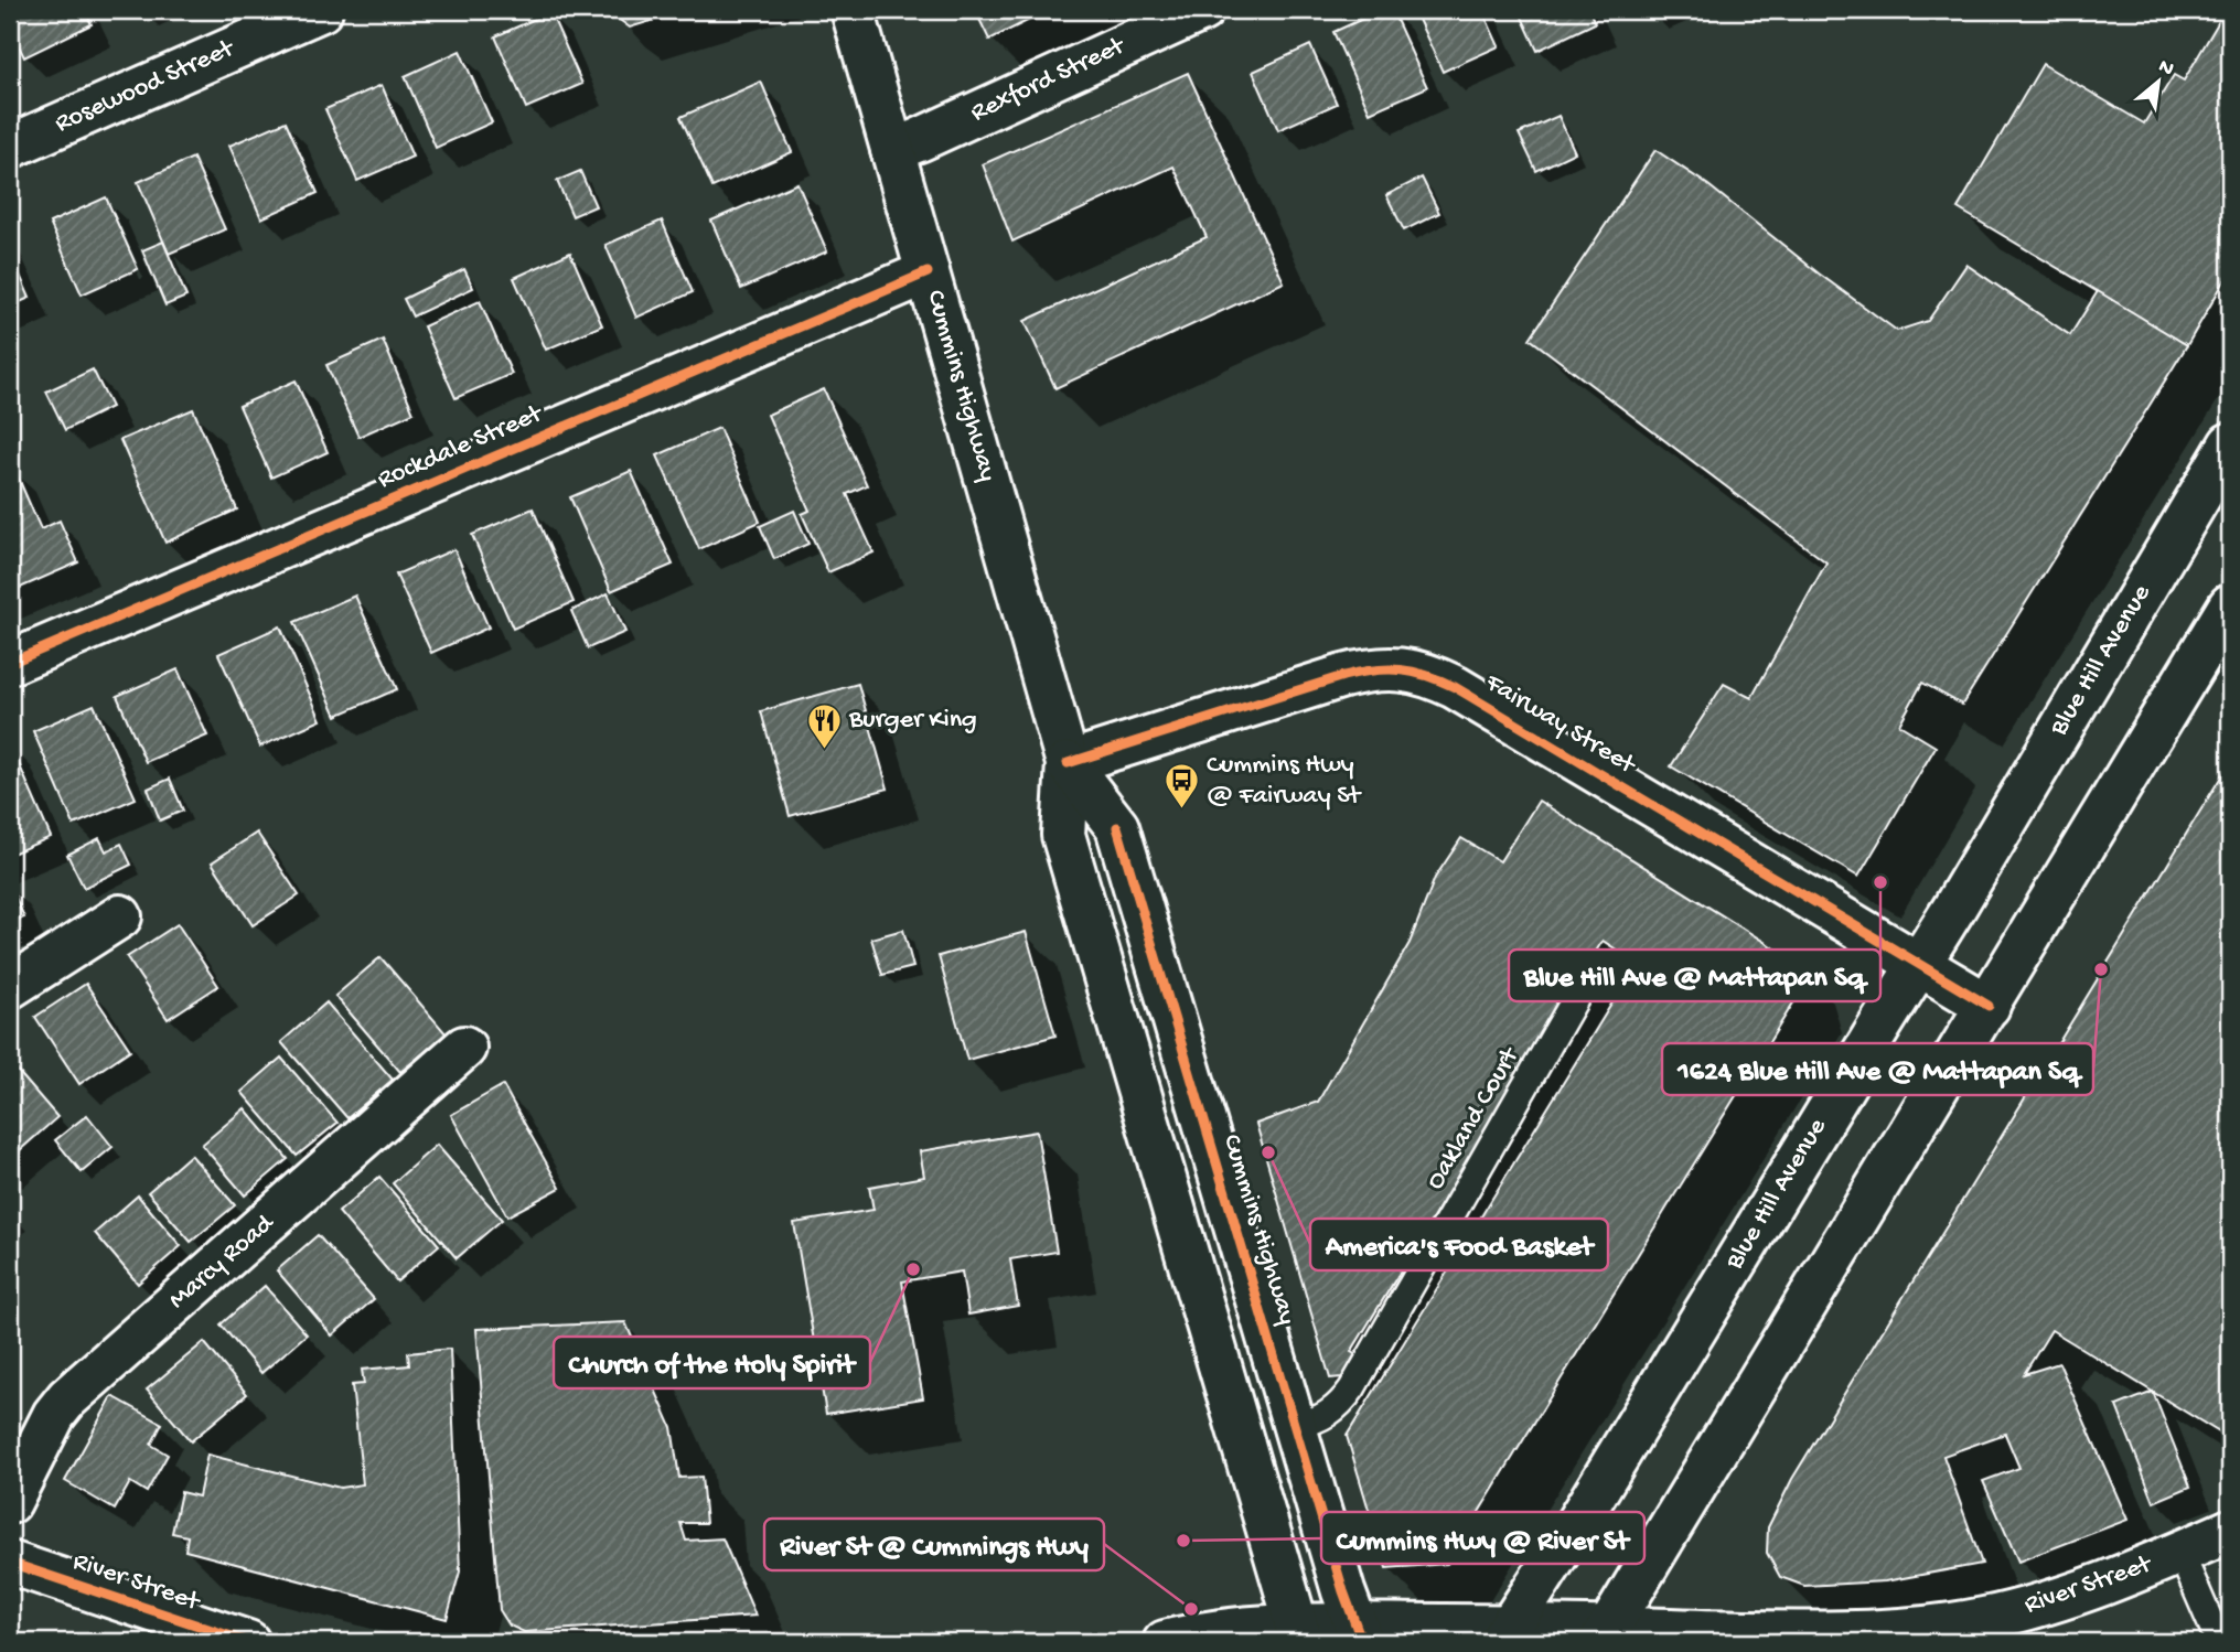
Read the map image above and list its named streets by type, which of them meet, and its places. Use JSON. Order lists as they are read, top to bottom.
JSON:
{
  "streets": {
    "main road": [
      "Rexford Street",
      "Rosewood Street",
      "Cummins Highway",
      "Rockdale Street",
      "Blue Hill Avenue",
      "Fairway Street",
      "Marcy Road",
      "River Street"
    ],
    "lane": ["Oakland Court"]
  },
  "crossings": [
    ["Rexford Street", "Cummins Highway"],
    ["Cummins Highway", "Rockdale Street"],
    ["Cummins Highway", "Fairway Street"],
    ["Cummins Highway", "Oakland Court"],
    ["Cummins Highway", "River Street"],
    ["Blue Hill Avenue", "Fairway Street"],
    ["Blue Hill Avenue", "River Street"]
  ],
  "places": {
    "restaurant": ["Burger King"],
    "bus stop": ["Cummins Hwy @ Fairway St"],
    "other": [
      "Blue Hill Ave @ Mattapan Sq",
      "1624 Blue Hill Ave @ Mattapan Sq",
      "America's Food Basket",
      "Church of the Holy Spirit",
      "Cummins Hwy @ River St",
      "River St @ Cummings Hwy"
    ]
  },
  "north": "top right"
}
